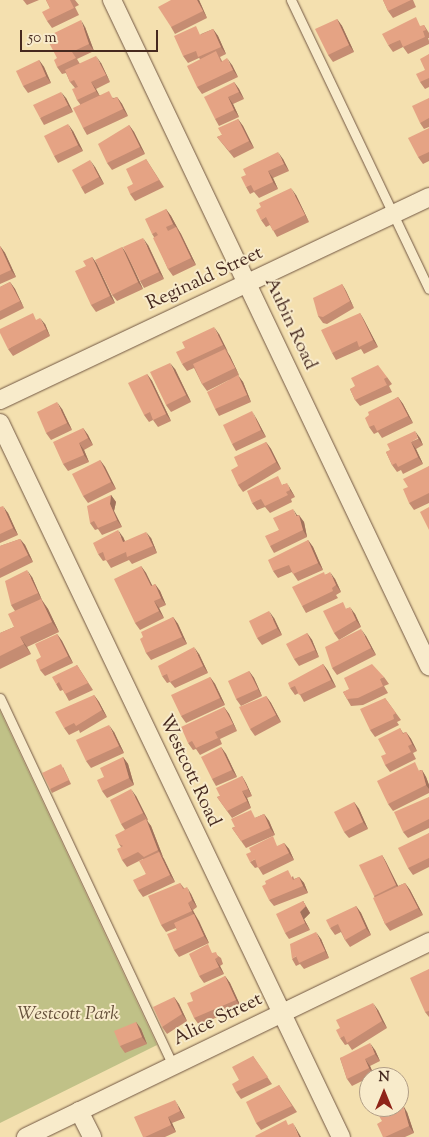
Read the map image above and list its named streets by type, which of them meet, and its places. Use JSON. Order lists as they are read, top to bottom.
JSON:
{
  "streets": {
    "street": [
      "Reginald Street",
      "Aubin Road",
      "Westcott Road",
      "Alice Street"
    ]
  },
  "crossings": [
    ["Reginald Street", "Aubin Road"],
    ["Westcott Road", "Alice Street"]
  ],
  "parks": ["Westcott Park"],
  "scale_bar": "50 m",
  "north": "top"
}
